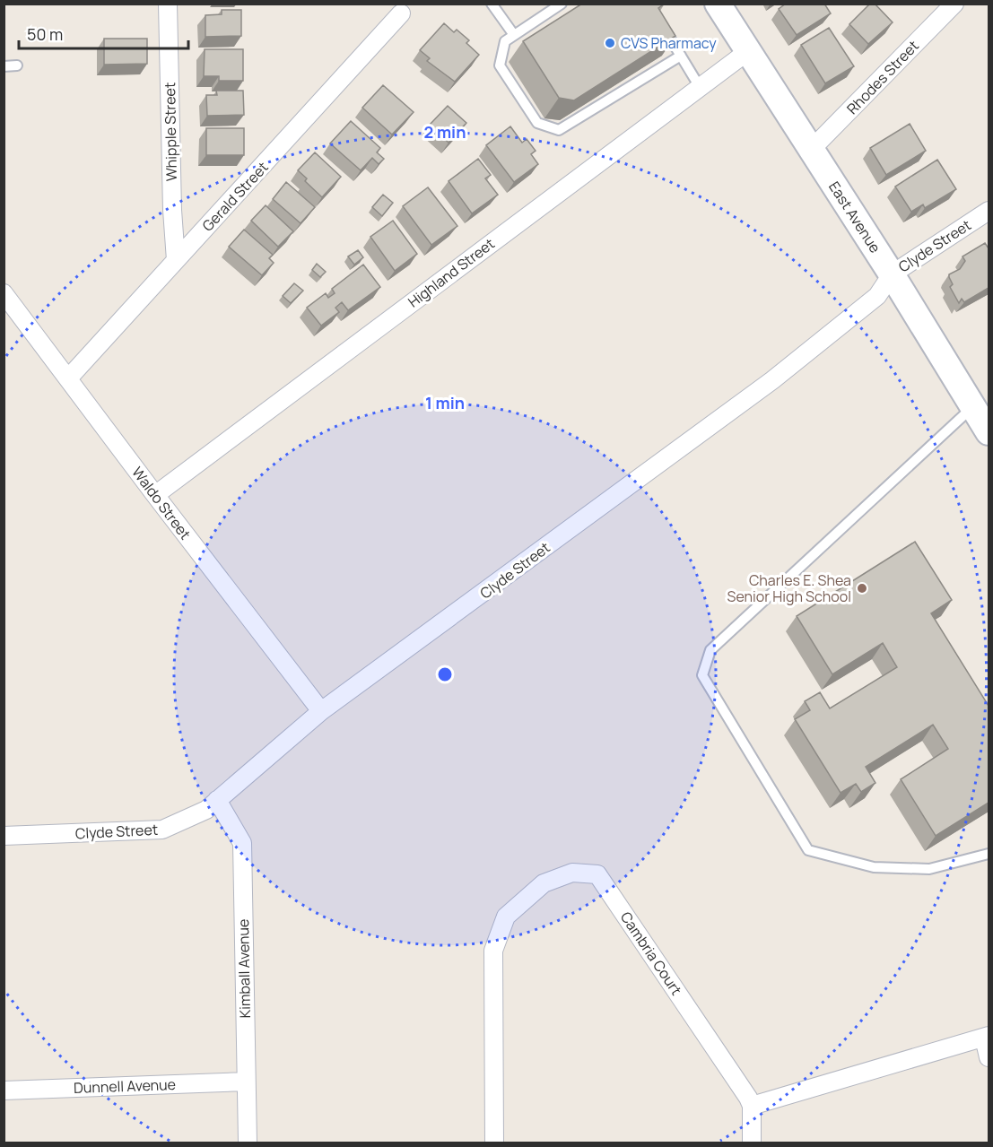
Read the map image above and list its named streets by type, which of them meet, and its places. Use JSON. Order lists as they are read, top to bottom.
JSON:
{
  "streets": {
    "main road": ["East Avenue"],
    "street": [
      "Rhodes Street",
      "Whipple Street",
      "Gerald Street",
      "Clyde Street",
      "Highland Street",
      "Waldo Street",
      "Cambria Court",
      "Kimball Avenue",
      "Dunnell Avenue"
    ]
  },
  "crossings": [
    ["Rhodes Street", "East Avenue"],
    ["Whipple Street", "Gerald Street"],
    ["Gerald Street", "Waldo Street"],
    ["East Avenue", "Clyde Street"],
    ["East Avenue", "Highland Street"],
    ["Clyde Street", "Waldo Street"],
    ["Clyde Street", "Kimball Avenue"],
    ["Highland Street", "Waldo Street"],
    ["Kimball Avenue", "Dunnell Avenue"]
  ],
  "places": ["CVS Pharmacy", "Charles E. Shea Senior High School"],
  "scale_bar": "50 m",
  "rings": ["2 min", "1 min"]
}
